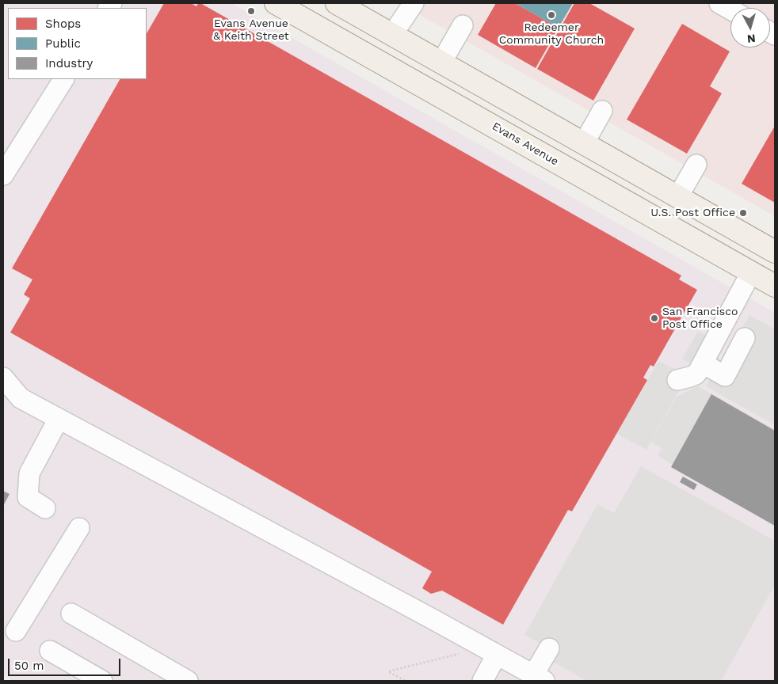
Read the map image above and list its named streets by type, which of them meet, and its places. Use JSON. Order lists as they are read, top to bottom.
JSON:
{
  "streets": {
    "main road": ["Evans Avenue"]
  },
  "places": [
    "Evans Avenue & Keith Street",
    "Redeemer Community Church",
    "U.S. Post Office",
    "San Francisco Post Office"
  ],
  "legend": ["Shops", "Public", "Industry"],
  "scale_bar": "50 m",
  "north": "bottom"
}
